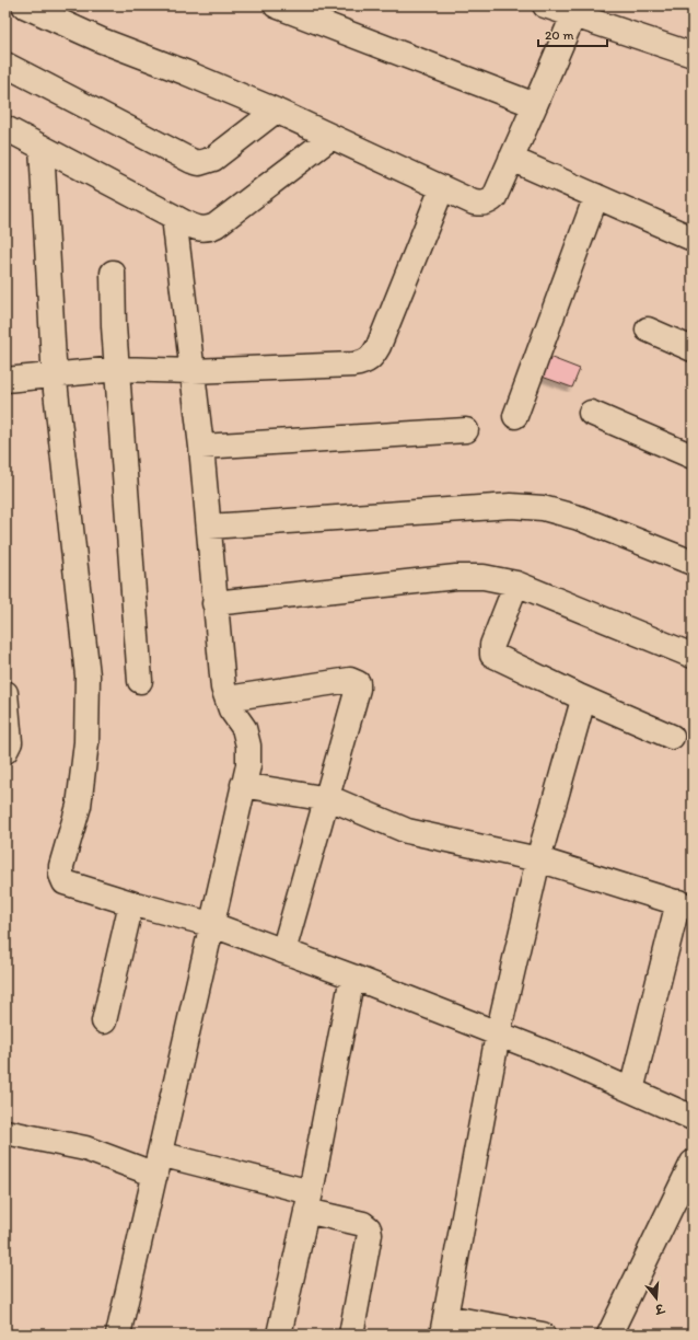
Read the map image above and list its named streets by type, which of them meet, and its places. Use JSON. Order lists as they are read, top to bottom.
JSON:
{
  "scale_bar": "20 m",
  "north": "bottom"
}
